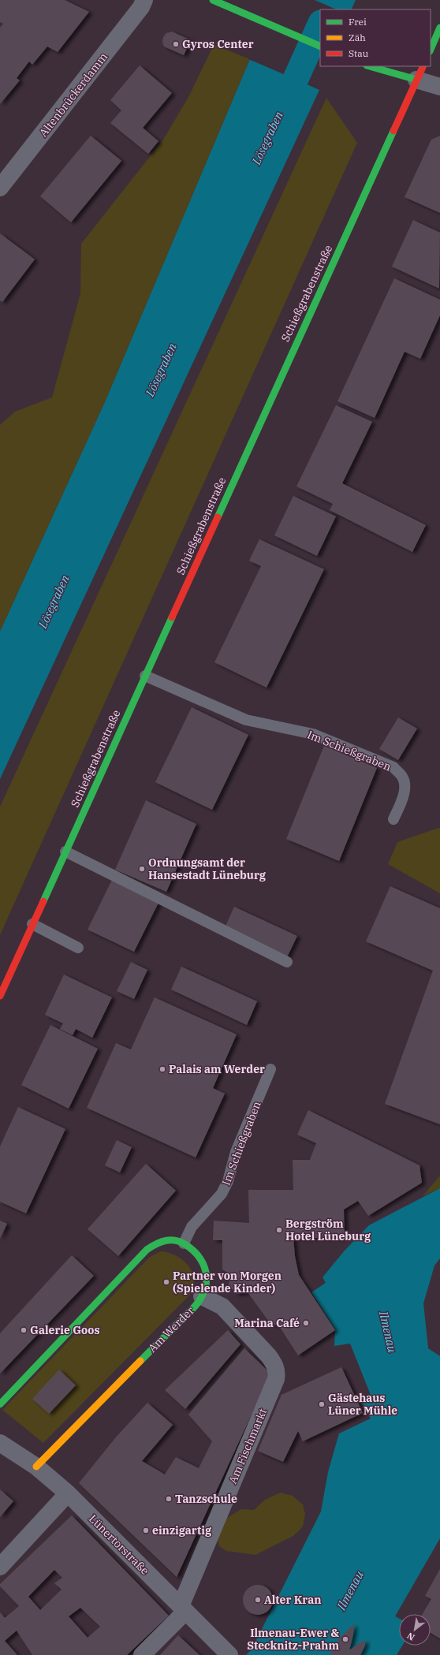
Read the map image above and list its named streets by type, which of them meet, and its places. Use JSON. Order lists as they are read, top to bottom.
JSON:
{
  "streets": {
    "main road": ["Schießgrabenstraße", "Am Werder"],
    "street": ["Altenbrückerdamm", "Am Fischmarkt", "Lünertorstraße"],
    "lane": ["Im Schießgraben"]
  },
  "crossings": [
    ["Schießgrabenstraße", "Im Schießgraben"],
    ["Im Schießgraben", "Am Werder"],
    ["Am Werder", "Am Fischmarkt"],
    ["Am Werder", "Lünertorstraße"],
    ["Am Fischmarkt", "Lünertorstraße"]
  ],
  "water": ["Lösegraben", "Ilmenau"],
  "places": [
    "Gyros Center",
    "Ordnungsamt der Hansestadt Lüneburg",
    "Palais am Werder",
    "Bergström Hotel Lüneburg",
    "Partner von Morgen (Spielende Kinder)",
    "Marina Café",
    "Galerie Goos",
    "Gästehaus Lüner Mühle",
    "Tanzschule",
    "einzigartig",
    "Alter Kran",
    "Ilmenau-Ewer & Stecknitz-Prahm"
  ],
  "legend": ["Frei", "Zäh", "Stau"],
  "north": "bottom left"
}
